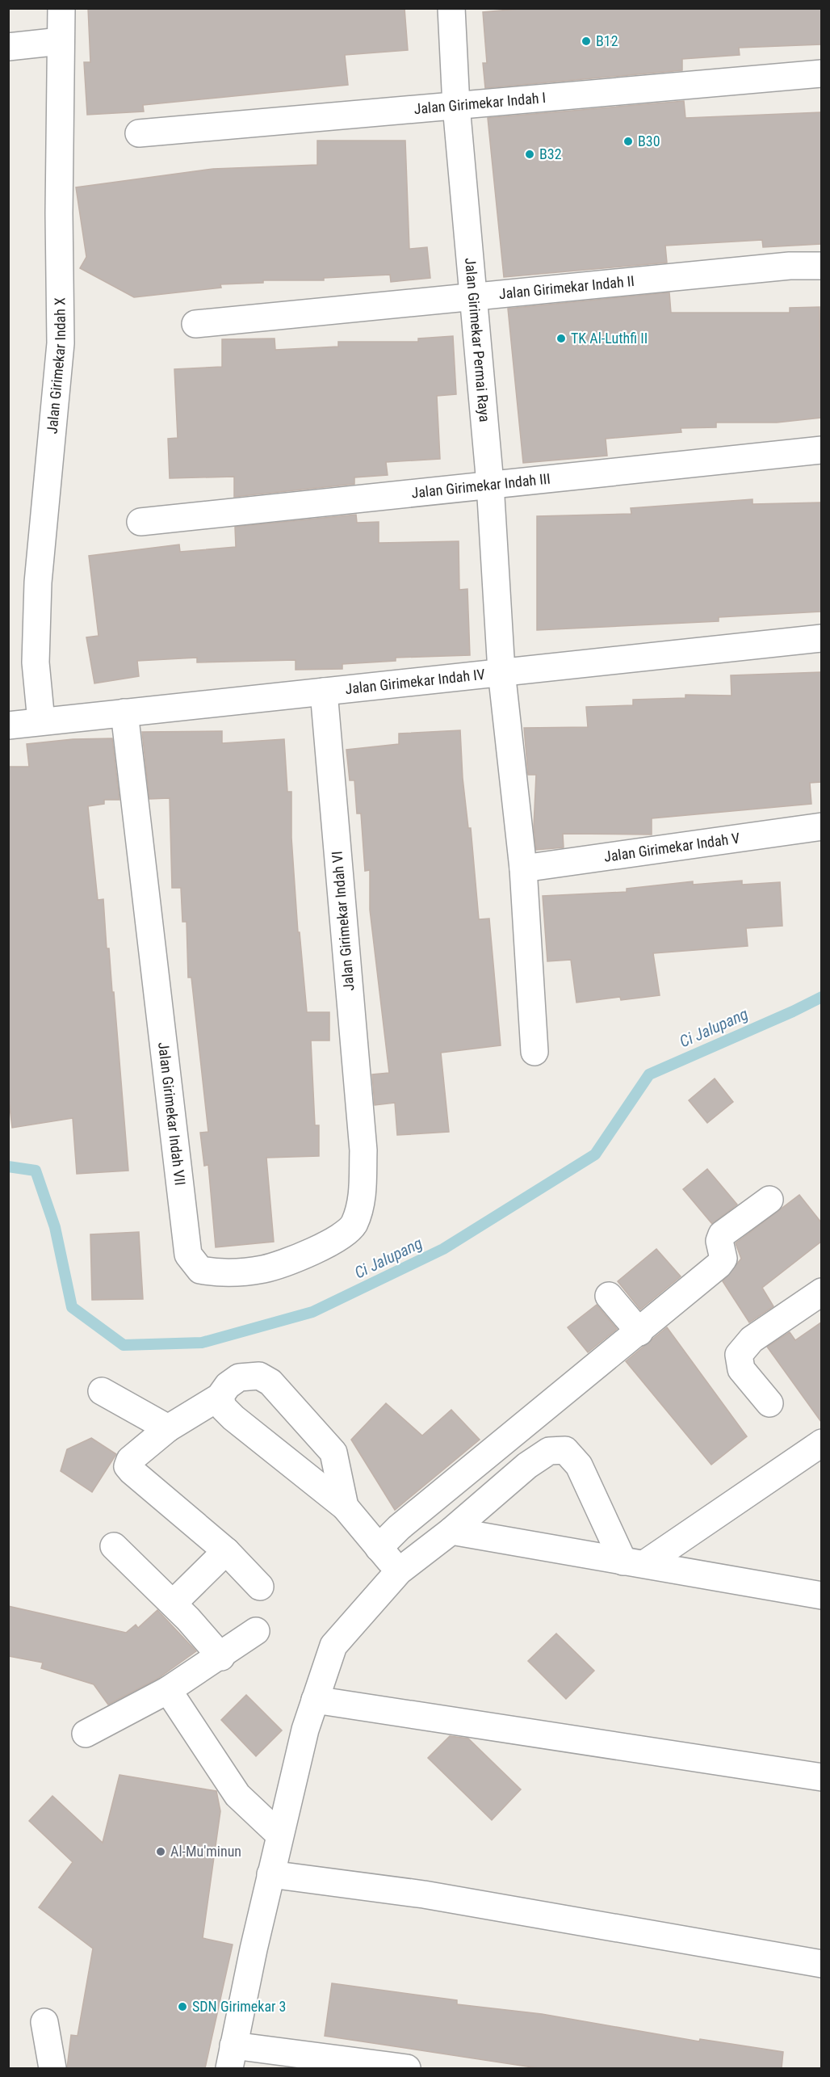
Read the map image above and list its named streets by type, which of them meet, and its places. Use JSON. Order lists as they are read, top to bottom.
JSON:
{
  "streets": {
    "street": [
      "Jalan Girimekar Indah I",
      "Jalan Girimekar Indah II",
      "Jalan Girimekar Permai Raya",
      "Jalan Girimekar Indah X",
      "Jalan Girimekar Indah III",
      "Jalan Girimekar Indah IV",
      "Jalan Girimekar Indah V",
      "Jalan Girimekar Indah VI",
      "Jalan Girimekar Indah VII"
    ]
  },
  "crossings": [
    ["Jalan Girimekar Indah I", "Jalan Girimekar Permai Raya"],
    ["Jalan Girimekar Indah II", "Jalan Girimekar Permai Raya"],
    ["Jalan Girimekar Permai Raya", "Jalan Girimekar Indah III"],
    ["Jalan Girimekar Permai Raya", "Jalan Girimekar Indah IV"],
    ["Jalan Girimekar Indah X", "Jalan Girimekar Indah IV"],
    ["Jalan Girimekar Indah IV", "Jalan Girimekar Indah VI"],
    ["Jalan Girimekar Indah IV", "Jalan Girimekar Indah VII"],
    ["Jalan Girimekar Indah VI", "Jalan Girimekar Indah VII"]
  ],
  "water": ["Ci Jalupang"],
  "places": [
    "B12",
    "B30",
    "B32",
    "TK Al-Luthfi II",
    "Al-Mu'minun",
    "SDN Girimekar 3"
  ]
}
